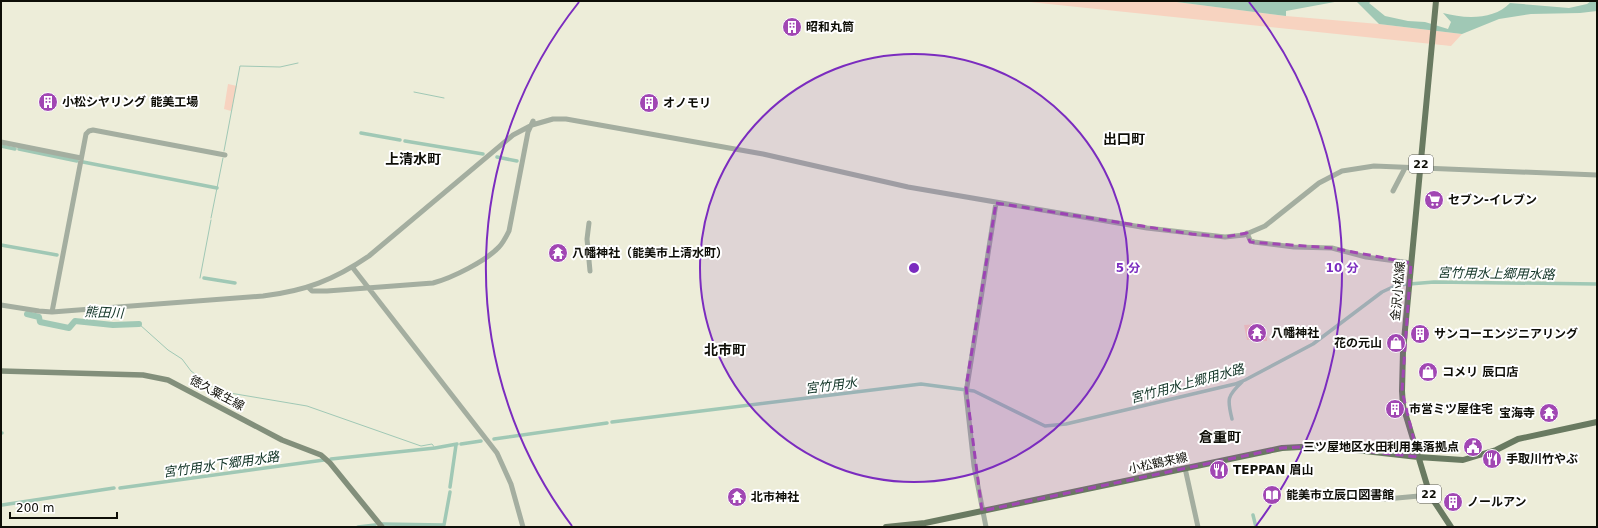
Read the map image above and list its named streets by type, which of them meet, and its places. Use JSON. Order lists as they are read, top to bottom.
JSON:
{
  "streets": {
    "main road": [
      "22",
      "金沢小松線",
      "徳久粟生線",
      "小松鶴来線"
    ]
  },
  "crossings": [
    ["金沢小松線", "小松鶴来線"]
  ],
  "districts": [
    "出口町",
    "上清水町",
    "北市町",
    "倉重町"
  ],
  "water": [
    "宮竹用水上郷用水路",
    "熊田川",
    "宮竹用水",
    "宮竹用水下郷用水路"
  ],
  "places": {
    "building": [
      "昭和丸筒",
      "小松シヤリング 能美工場",
      "オノモリ",
      "サンコーエンジニアリング",
      "市営ミツ屋住宅",
      "ノールアン"
    ],
    "supermarket": ["セブン-イレブン"],
    "temple": [
      "八幡神社（能美市上清水町）",
      "八幡神社",
      "宝海寺",
      "北市神社"
    ],
    "shop": ["花の元山", "コメリ 辰口店"],
    "public building": ["三ツ屋地区水田利用集落拠点"],
    "restaurant": ["手取川竹やぶ", "TEPPAN 眉山"],
    "library": ["能美市立辰口図書館"]
  },
  "scale_bar": "200 m",
  "rings": ["5 分", "10 分"]
}
